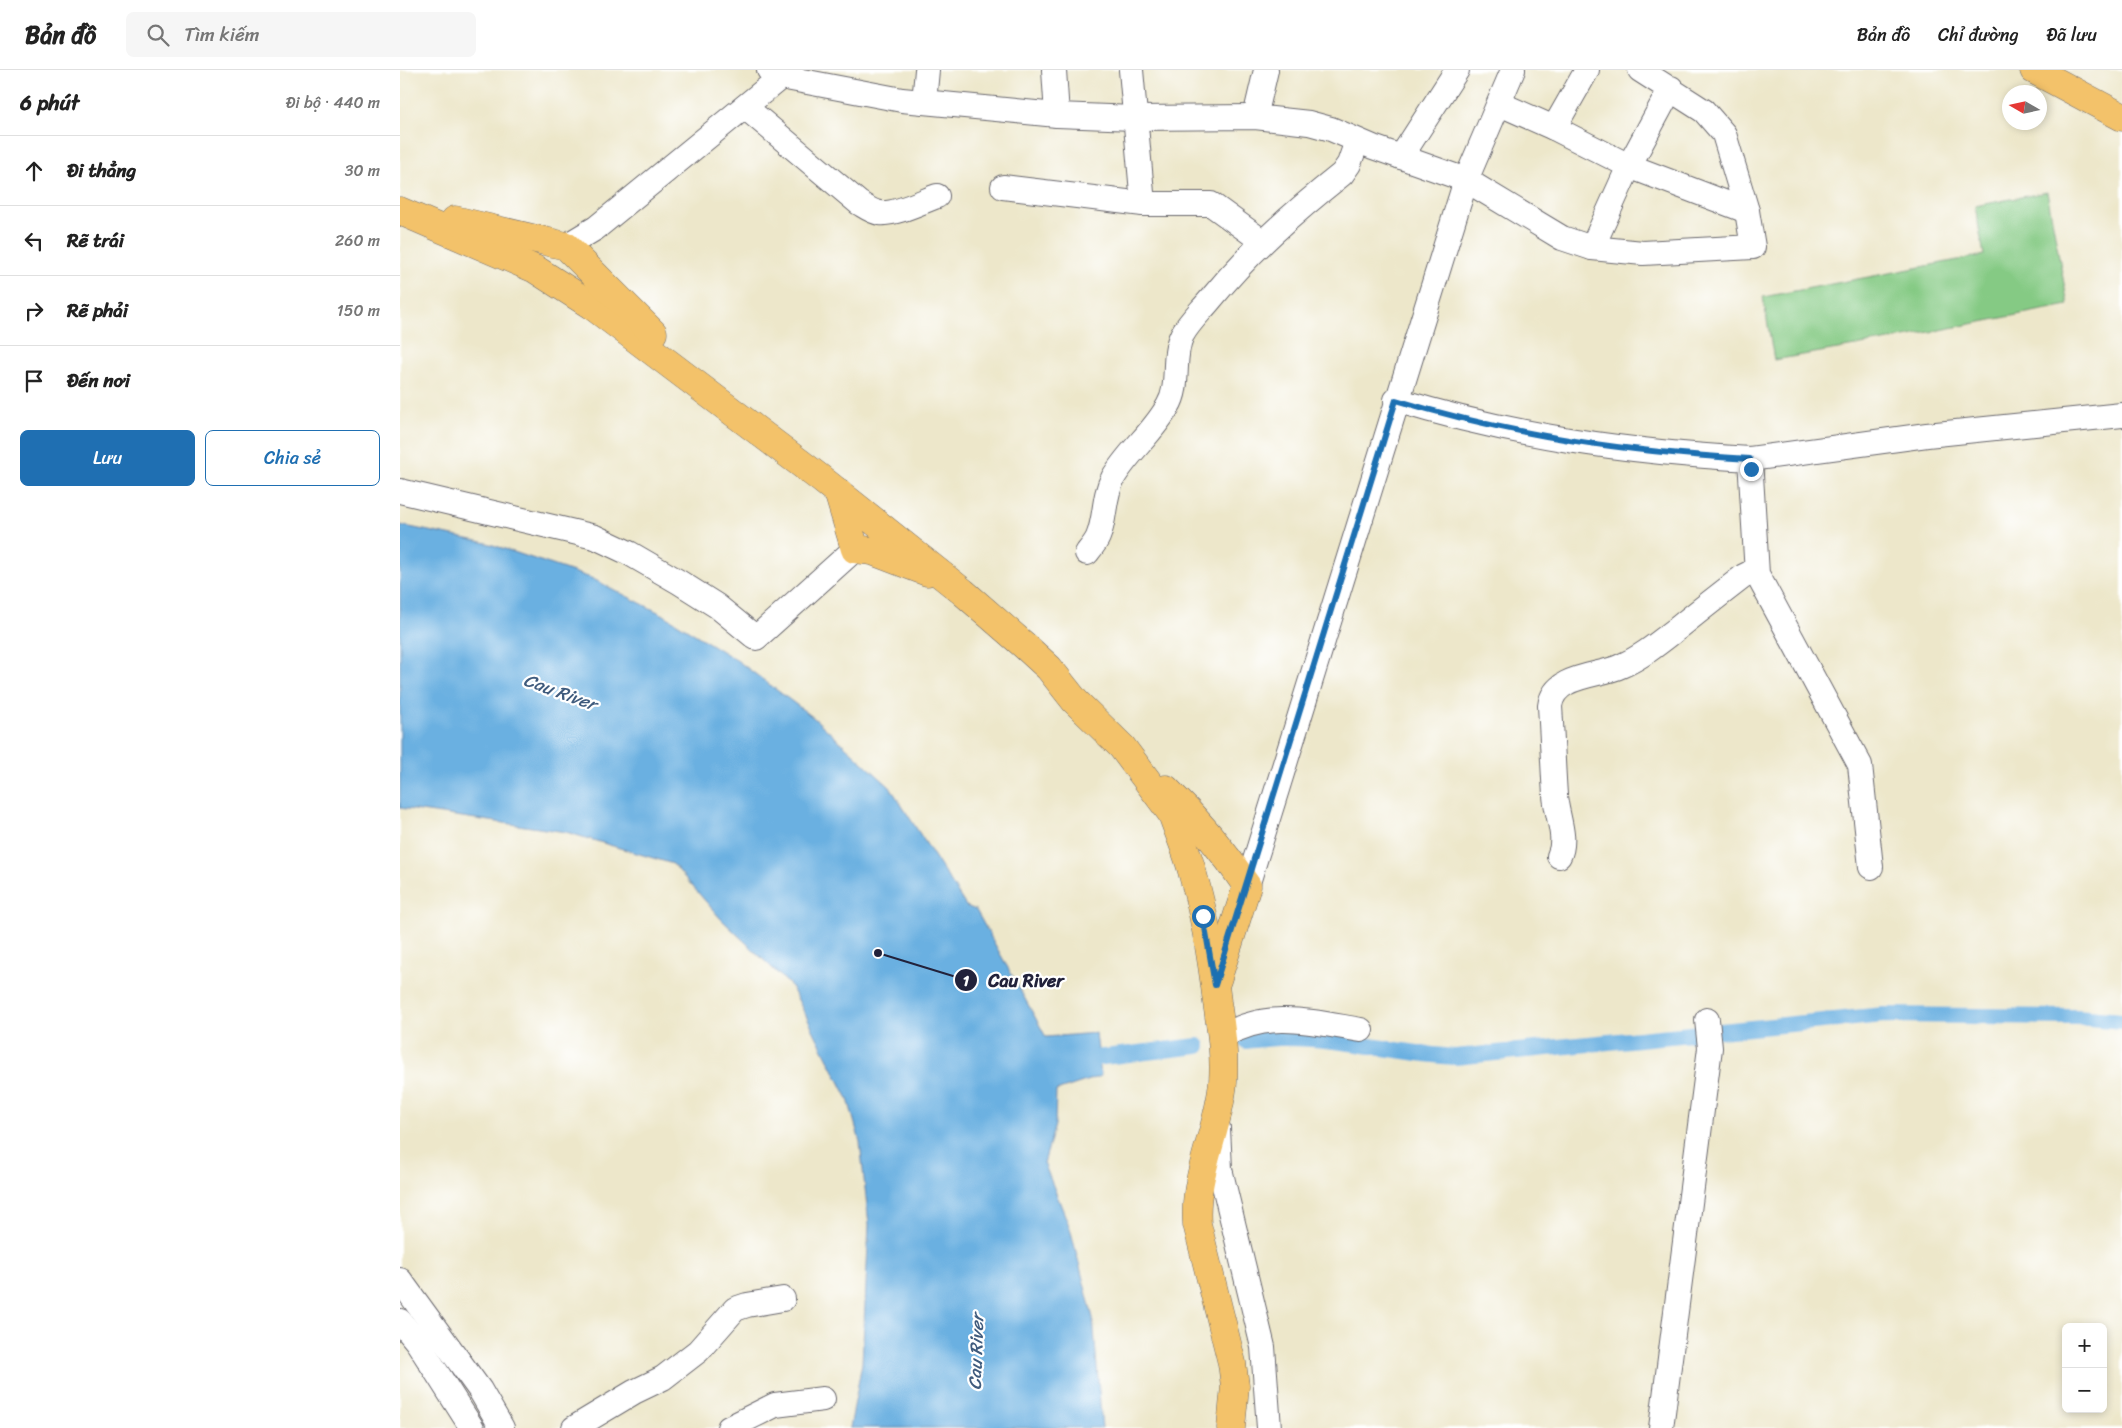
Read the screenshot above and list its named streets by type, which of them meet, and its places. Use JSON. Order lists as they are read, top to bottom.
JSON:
{
  "water": ["Cau River"],
  "places": ["Cau River"],
  "north": "left",
  "page": {
    "header": "Bản đồ",
    "search": "Tìm kiếm",
    "nav": ["Bản đồ", "Chỉ đường", "Đã lưu"],
    "heading": ["6 phút", "Đi bộ · 440 m"],
    "list": [
      ["Đi thẳng", "30 m"],
      ["Rẽ trái", "260 m"],
      ["Rẽ phải", "150 m"],
      "Đến nơi"
    ],
    "buttons": ["Lưu", "Chia sẻ"],
    "map_buttons": ["+", "−"]
  }
}
